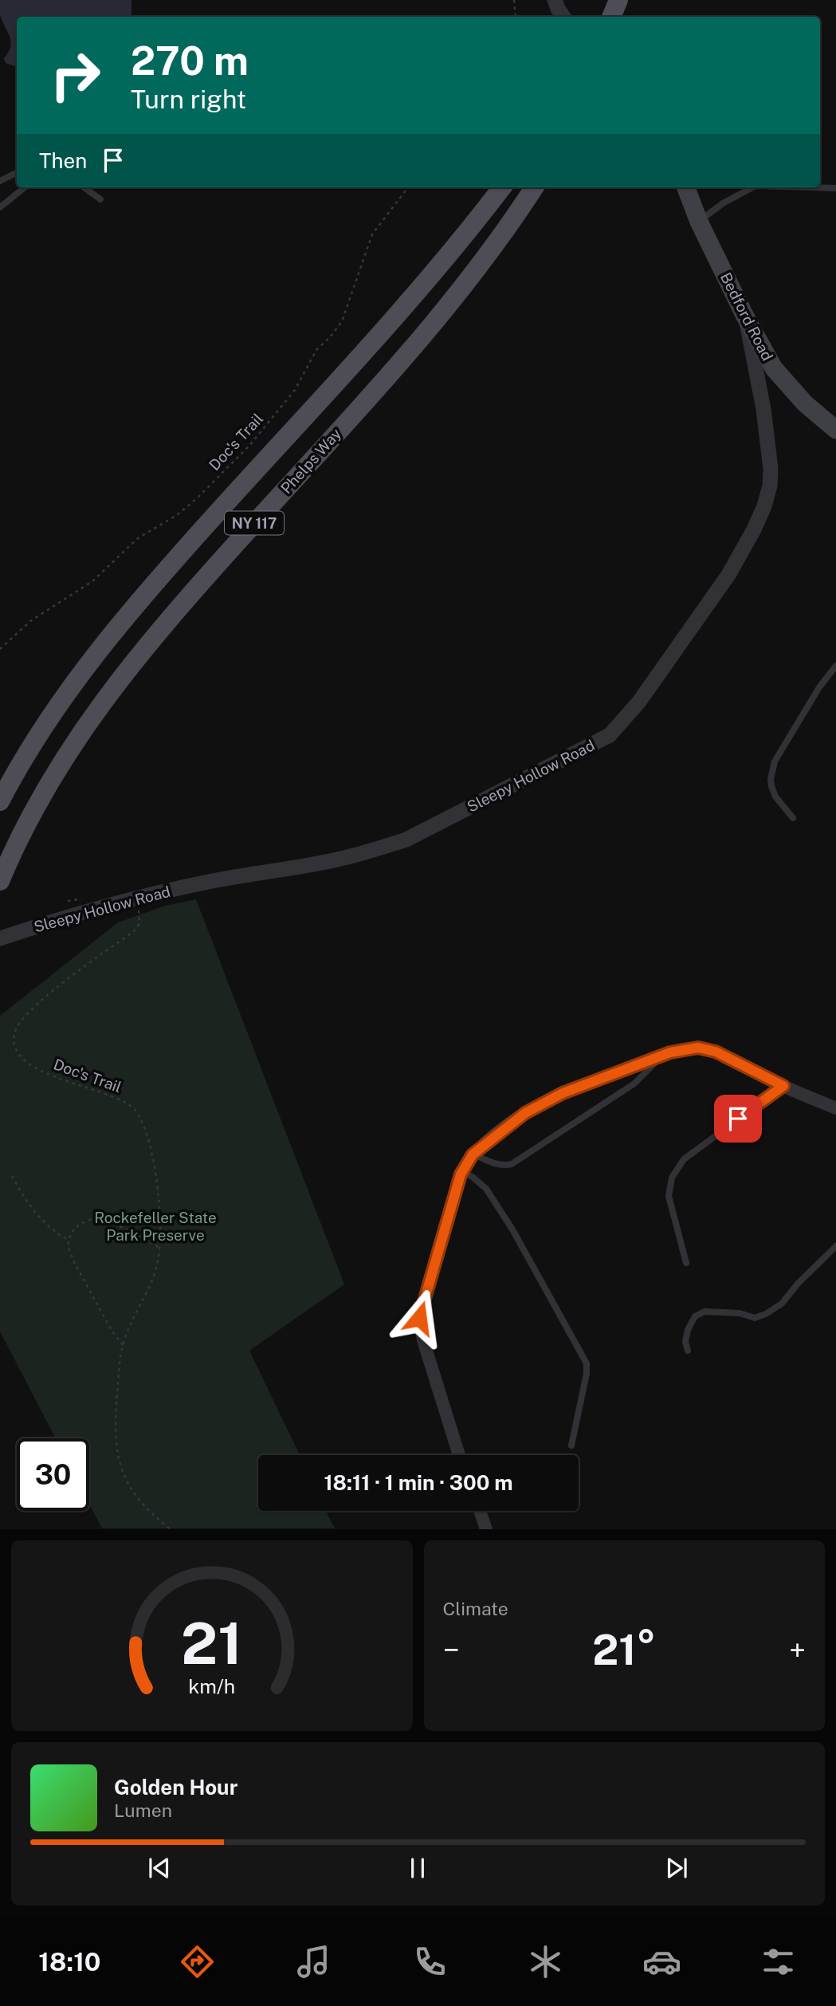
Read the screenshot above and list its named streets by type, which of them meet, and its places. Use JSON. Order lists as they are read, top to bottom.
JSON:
{
  "streets": {
    "main road": ["Bedford Road", "Phelps Way", "NY 117"],
    "street": ["Sleepy Hollow Road"],
    "path": ["Doc's Trail"]
  },
  "crossings": [
    ["Bedford Road", "Sleepy Hollow Road"]
  ],
  "parks": ["Rockefeller State Park Preserve"],
  "page": {
    "turn": ["270 m", "Turn right"],
    "then": "Then",
    "limit": "30",
    "trip": "18:11 · 1 min · 300 m",
    "tile": "Climate",
    "heat": ["−", "21°", "+"],
    "song": ["Golden Hour", "Lumen"],
    "tabs": "18:10",
    "gauge": ["21", "km/h"]
  }
}
